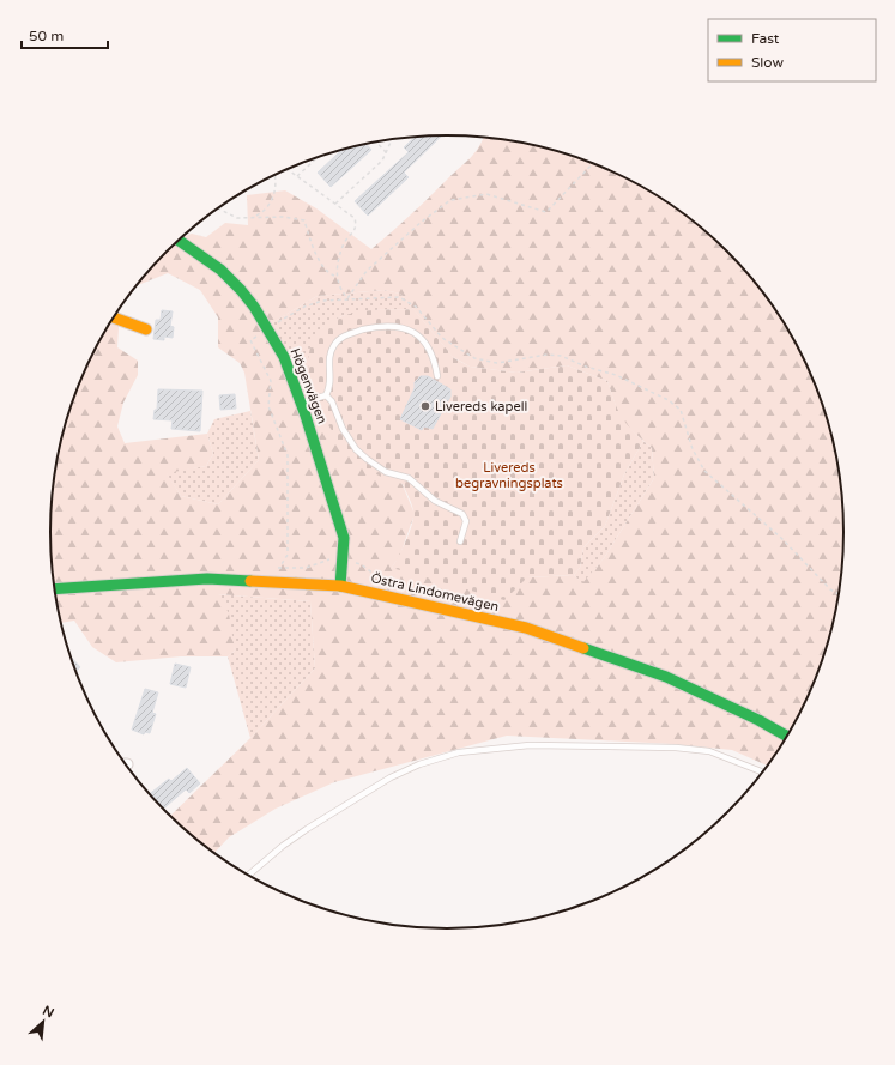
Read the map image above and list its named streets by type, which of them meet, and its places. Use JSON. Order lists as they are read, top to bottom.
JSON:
{
  "streets": {
    "street": ["Högenvägen", "Östra Lindomevägen"]
  },
  "crossings": [
    ["Högenvägen", "Östra Lindomevägen"]
  ],
  "parks": ["Livereds begravningsplats"],
  "places": ["Livereds kapell"],
  "legend": ["Fast", "Slow"],
  "scale_bar": "50 m",
  "north": "top right"
}
